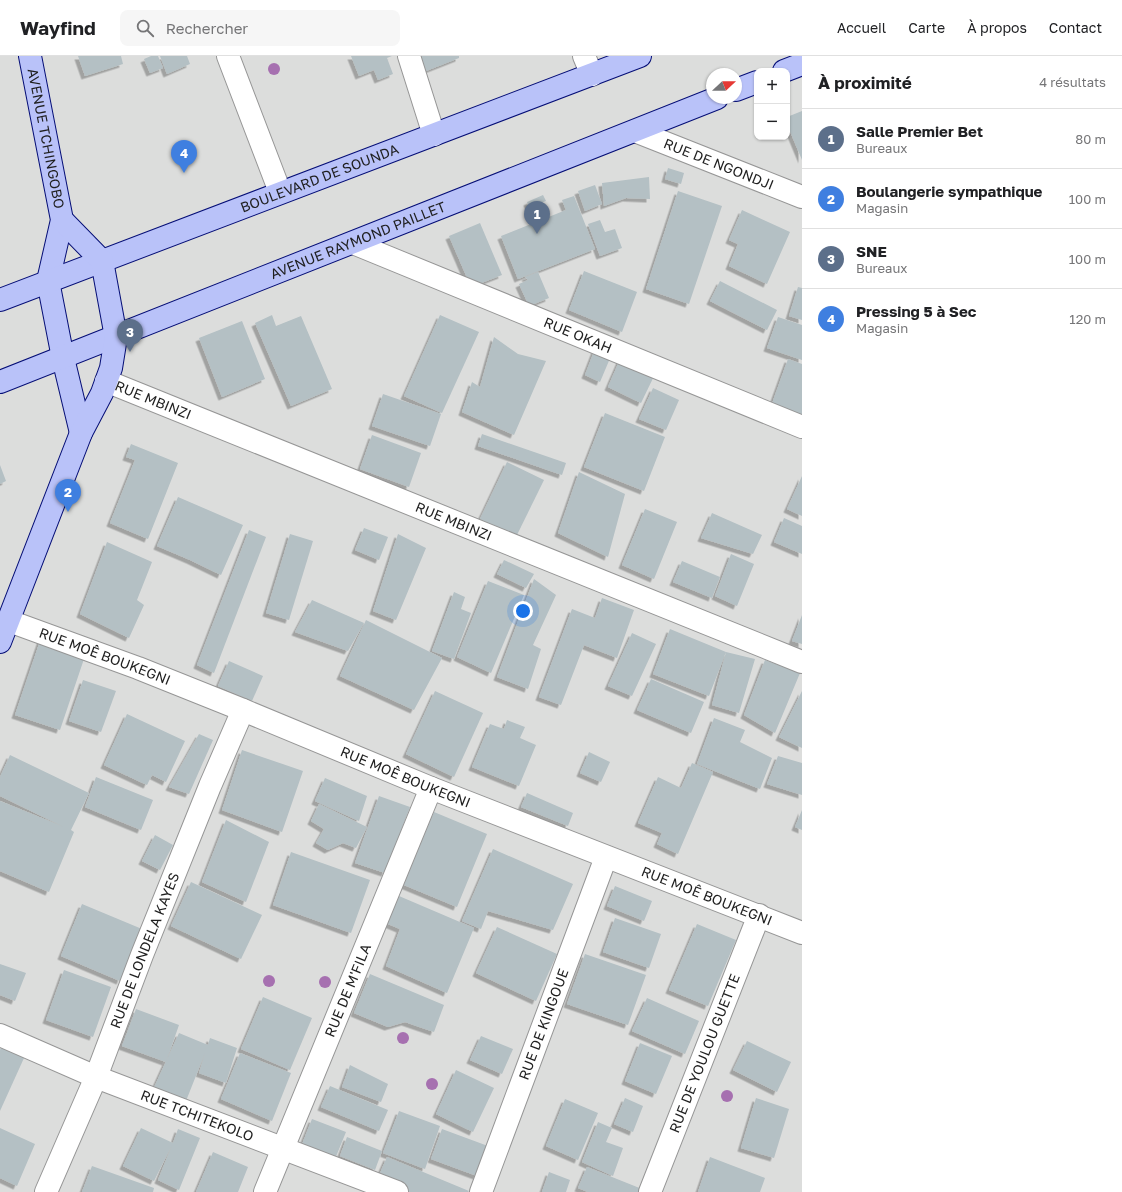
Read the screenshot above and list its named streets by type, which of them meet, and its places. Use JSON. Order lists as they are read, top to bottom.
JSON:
{
  "streets": {
    "main road": ["AVENUE TCHINGOBO", "BOULEVARD DE SOUNDA", "AVENUE RAYMOND PAILLET"],
    "street": [
      "RUE DE NGONDJI",
      "RUE OKAH",
      "RUE MBINZI",
      "RUE MOÊ BOUKEGNI",
      "RUE DE LONDELA KAYES",
      "RUE DE M'FILA",
      "RUE DE KINGOUE",
      "RUE DE YOULOU GUETTE",
      "RUE TCHITEKOLO"
    ]
  },
  "crossings": [
    ["AVENUE TCHINGOBO", "BOULEVARD DE SOUNDA"],
    ["RUE DE NGONDJI", "AVENUE RAYMOND PAILLET"],
    ["AVENUE RAYMOND PAILLET", "RUE OKAH"],
    ["RUE MOÊ BOUKEGNI", "RUE DE LONDELA KAYES"],
    ["RUE MOÊ BOUKEGNI", "RUE DE M'FILA"],
    ["RUE MOÊ BOUKEGNI", "RUE DE KINGOUE"],
    ["RUE MOÊ BOUKEGNI", "RUE DE YOULOU GUETTE"],
    ["RUE DE LONDELA KAYES", "RUE TCHITEKOLO"],
    ["RUE DE M'FILA", "RUE TCHITEKOLO"]
  ],
  "north": "right",
  "page": {
    "header": "Wayfind",
    "search": "Rechercher",
    "nav": [
      "Accueil",
      "Carte",
      "À propos",
      "Contact"
    ],
    "heading": ["À proximité", "4 résultats"],
    "map_buttons": ["+", "−"],
    "list": [
      {
        "mark": "1",
        "name": "Salle Premier Bet",
        "note": "Bureaux",
        "value": "80 m"
      },
      {
        "mark": "2",
        "name": "Boulangerie sympathique",
        "note": "Magasin",
        "value": "100 m"
      },
      {
        "mark": "3",
        "name": "SNE",
        "note": "Bureaux",
        "value": "100 m"
      },
      {
        "mark": "4",
        "name": "Pressing 5 à Sec",
        "note": "Magasin",
        "value": "120 m"
      }
    ],
    "pins": [
      "4",
      "1",
      "3",
      "2"
    ]
  }
}
